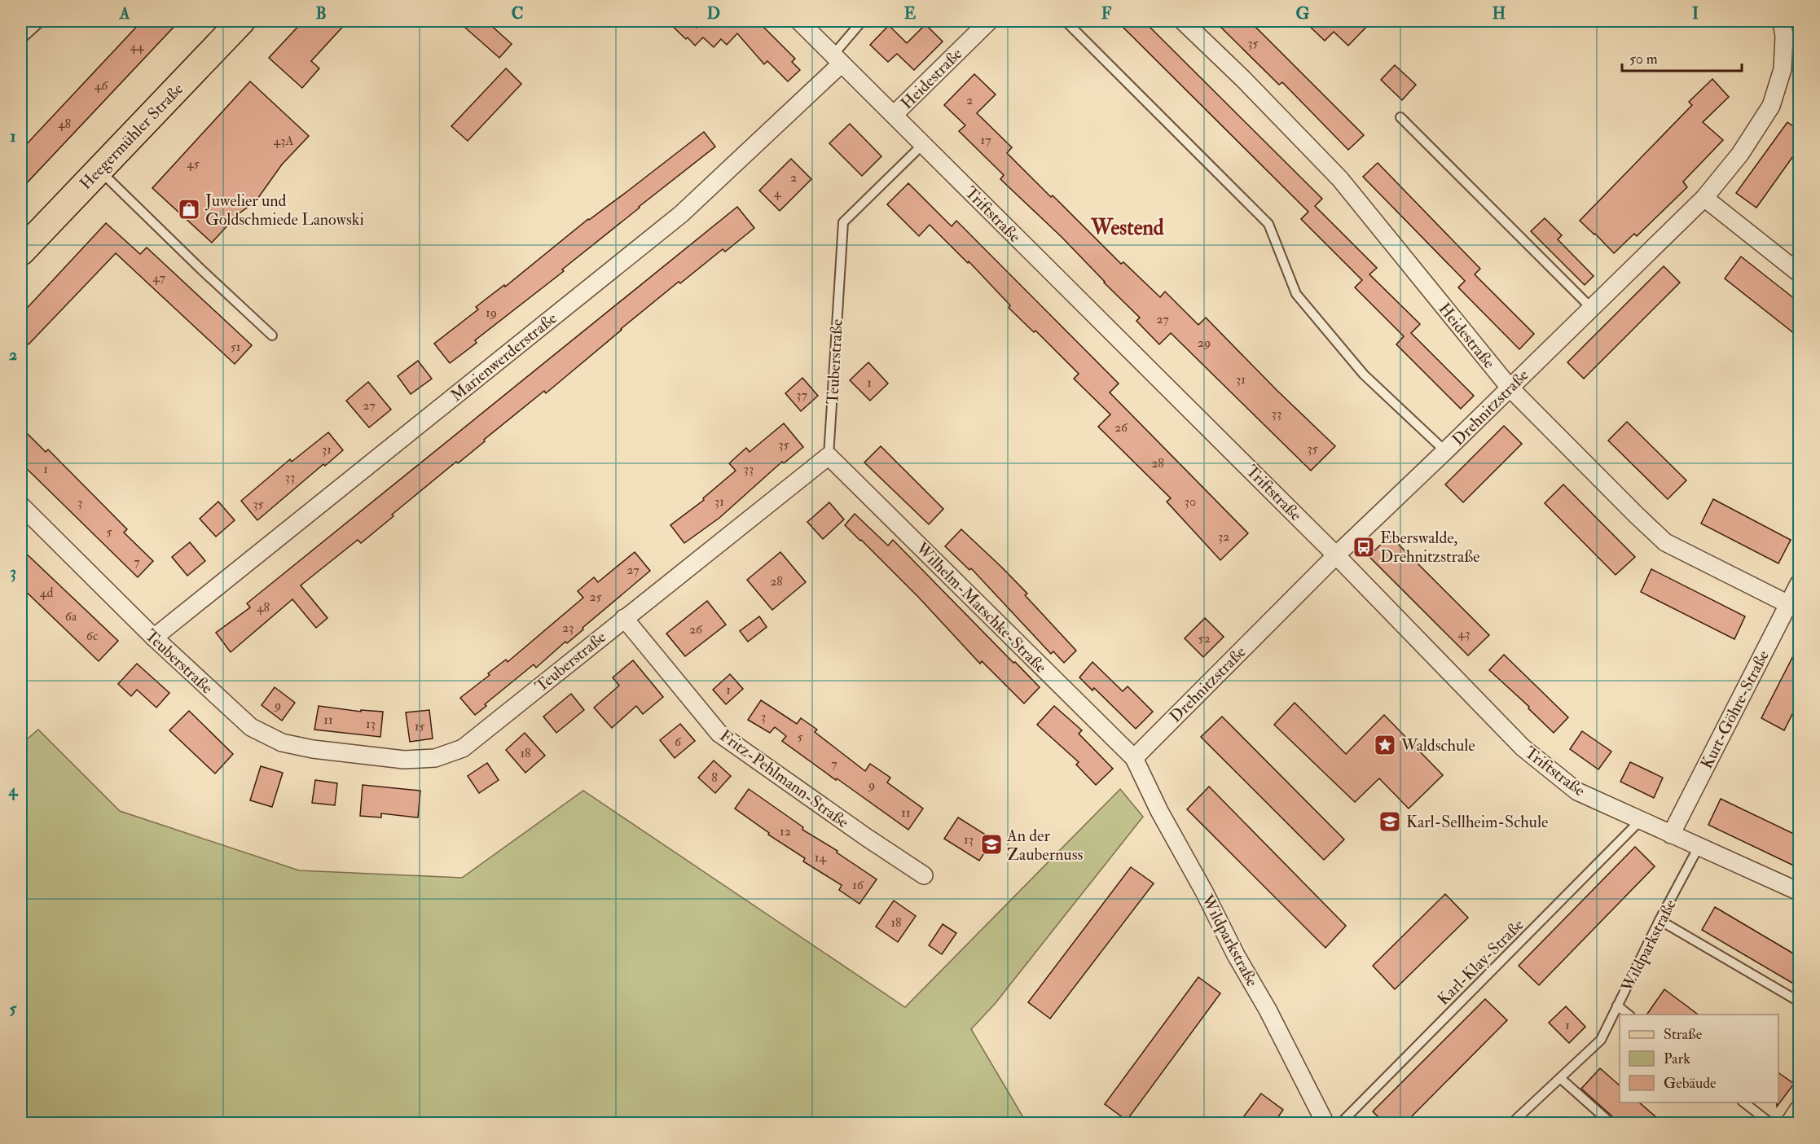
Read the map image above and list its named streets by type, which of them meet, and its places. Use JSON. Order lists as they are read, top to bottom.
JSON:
{
  "streets": {
    "main road": ["Heegermühler Straße"],
    "street": [
      "Heidestraße",
      "Triftstraße",
      "Marienwerderstraße",
      "Teuberstraße",
      "Drehnitzstraße",
      "Wilhelm-Matschke-Straße",
      "Kurt-Göhre-Straße",
      "Fritz-Pehlmann-Straße",
      "Wildparkstraße"
    ],
    "lane": ["Karl-Klay-Straße"]
  },
  "crossings": [
    ["Heidestraße", "Triftstraße"],
    ["Heidestraße", "Drehnitzstraße"],
    ["Heidestraße", "Kurt-Göhre-Straße"],
    ["Triftstraße", "Marienwerderstraße"],
    ["Triftstraße", "Teuberstraße"],
    ["Triftstraße", "Drehnitzstraße"],
    ["Triftstraße", "Kurt-Göhre-Straße"],
    ["Triftstraße", "Wildparkstraße"],
    ["Triftstraße", "Karl-Klay-Straße"],
    ["Marienwerderstraße", "Teuberstraße"],
    ["Teuberstraße", "Wilhelm-Matschke-Straße"],
    ["Teuberstraße", "Fritz-Pehlmann-Straße"],
    ["Drehnitzstraße", "Wilhelm-Matschke-Straße"],
    ["Drehnitzstraße", "Wildparkstraße"],
    ["Wilhelm-Matschke-Straße", "Wildparkstraße"]
  ],
  "districts": ["Westend"],
  "places": {
    "shop": ["Juwelier und Goldschmiede Lanowski"],
    "bus stop": ["Eberswalde, Drehnitzstraße"],
    "place": ["Waldschule"],
    "school or university": ["Karl-Sellheim-Schule", "An der Zaubernuss"]
  },
  "house_numbers": [
    "35",
    "44",
    "46",
    "2",
    "48",
    "17",
    "43A",
    "45",
    "2",
    "4",
    "47",
    "19",
    "27",
    "29",
    "51",
    "31",
    "1",
    "37",
    "27",
    "33",
    "26",
    "35",
    "35",
    "31",
    "28",
    "1",
    "33",
    "33",
    "31",
    "30",
    "3",
    "35",
    "5",
    "32",
    "7",
    "27",
    "28",
    "4d",
    "25",
    "48",
    "6a",
    "23",
    "26",
    "43",
    "6c",
    "52",
    "1",
    "9",
    "3",
    "11",
    "13",
    "15",
    "5",
    "6",
    "18",
    "7",
    "8",
    "9",
    "11",
    "12",
    "13",
    "14",
    "16",
    "18",
    "1"
  ],
  "legend": ["Straße", "Park", "Gebäude"],
  "scale_bar": "50 m",
  "grid": {
    "columns": [
      "A",
      "B",
      "C",
      "D",
      "E",
      "F",
      "G",
      "H",
      "I"
    ],
    "rows": [
      "1",
      "2",
      "3",
      "4",
      "5"
    ]
  }
}
